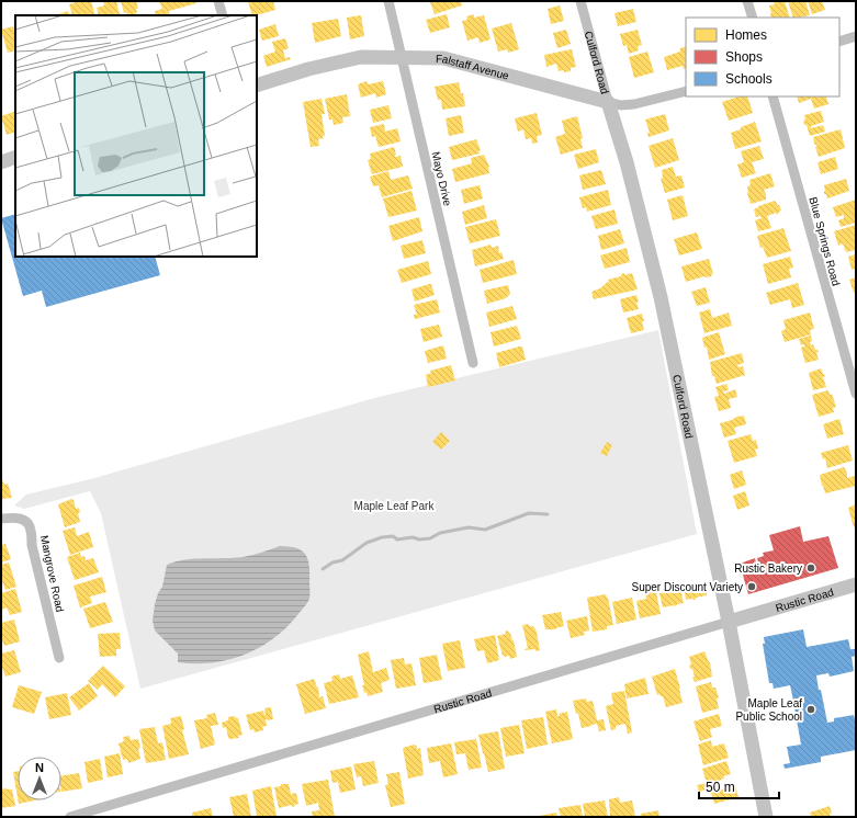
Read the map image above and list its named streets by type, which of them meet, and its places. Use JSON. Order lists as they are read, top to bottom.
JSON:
{
  "streets": {
    "street": [
      "Culford Road",
      "Falstaff Avenue",
      "Mayo Drive",
      "Blue Springs Road",
      "Mangrove Road",
      "Rustic Road"
    ]
  },
  "crossings": [
    ["Culford Road", "Falstaff Avenue"],
    ["Culford Road", "Rustic Road"],
    ["Falstaff Avenue", "Mayo Drive"]
  ],
  "parks": ["Maple Leaf Park"],
  "places": ["Rustic Bakery", "Super Discount Variety", "Maple Leaf Public School"],
  "legend": ["Homes", "Shops", "Schools"],
  "scale_bar": "50 m",
  "north": "top"
}
